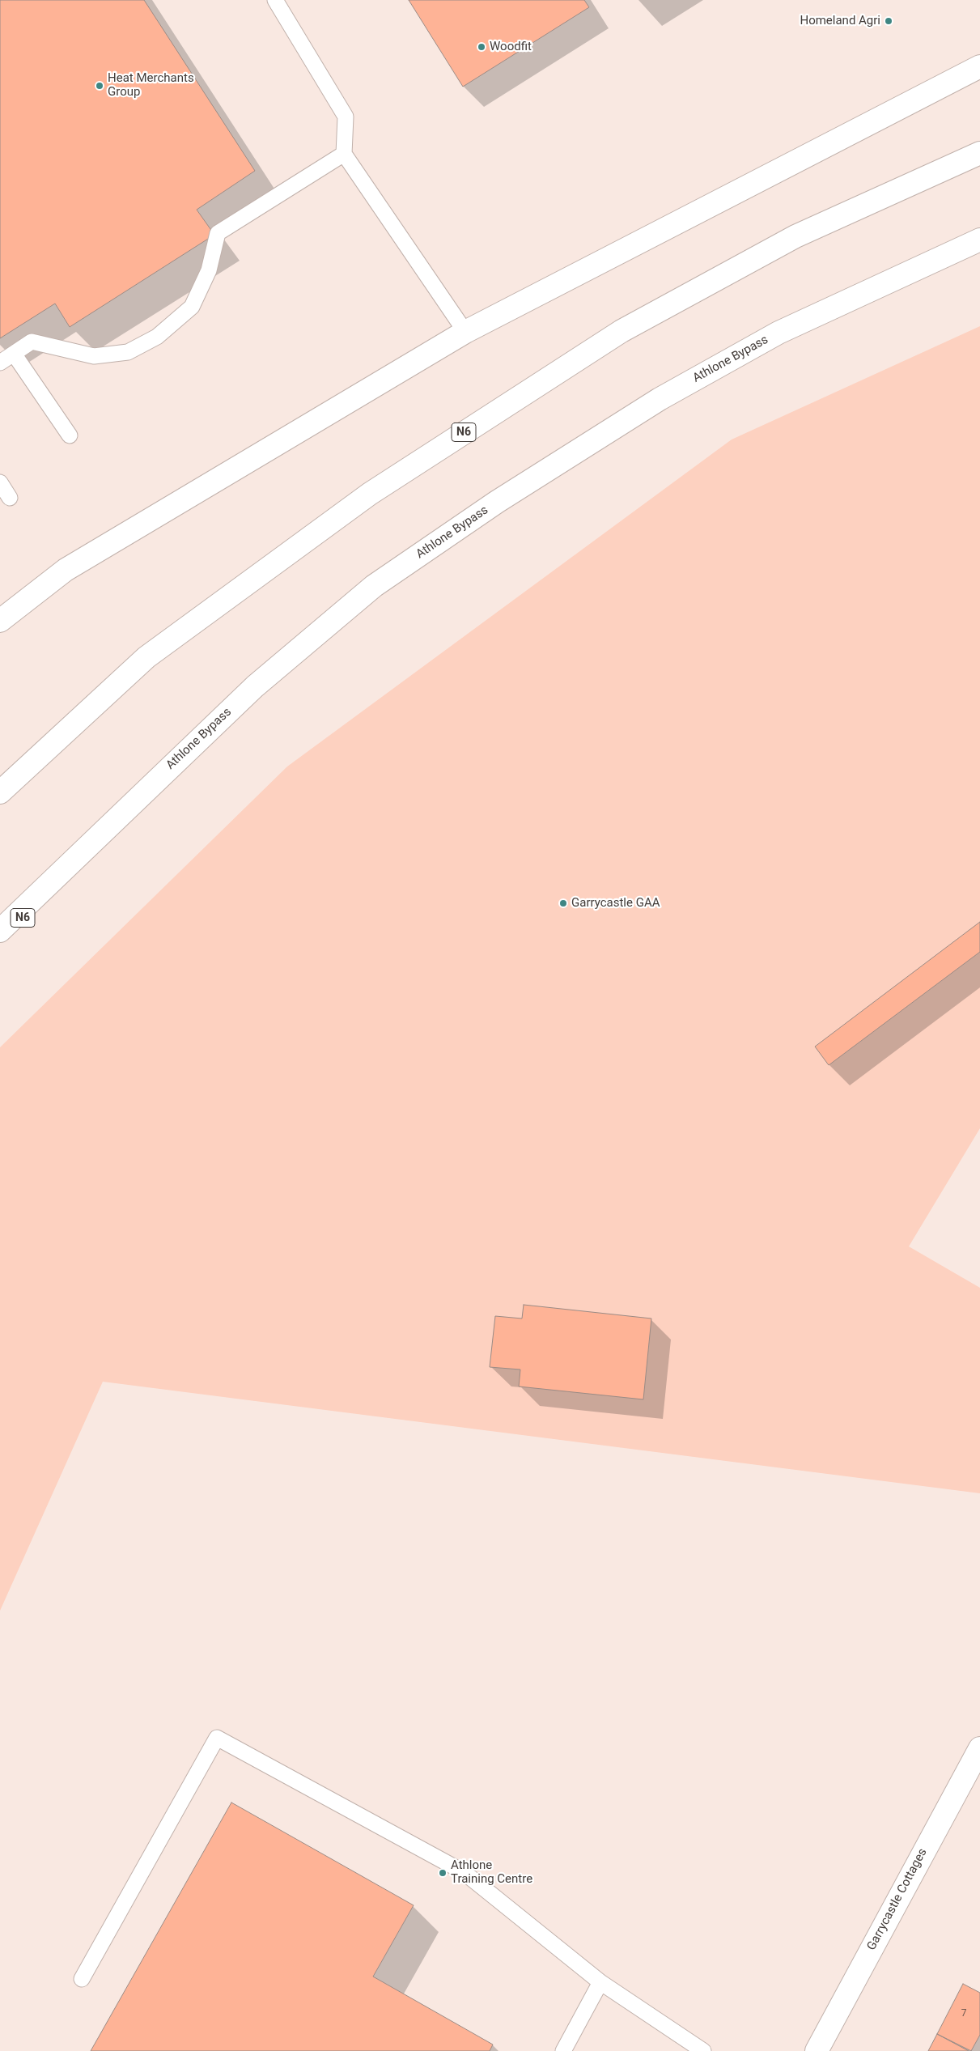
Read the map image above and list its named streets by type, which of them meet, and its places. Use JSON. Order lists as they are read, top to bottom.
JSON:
{
  "streets": {
    "main road": ["Athlone Bypass", "N6", "Garrycastle Cottages"]
  },
  "crossings": [
    ["Athlone Bypass", "N6"]
  ],
  "places": [
    "Homeland Agri",
    "Woodfit",
    "Heat Merchants Group",
    "Garrycastle GAA",
    "Athlone Training Centre"
  ],
  "house_numbers": ["7"]
}
